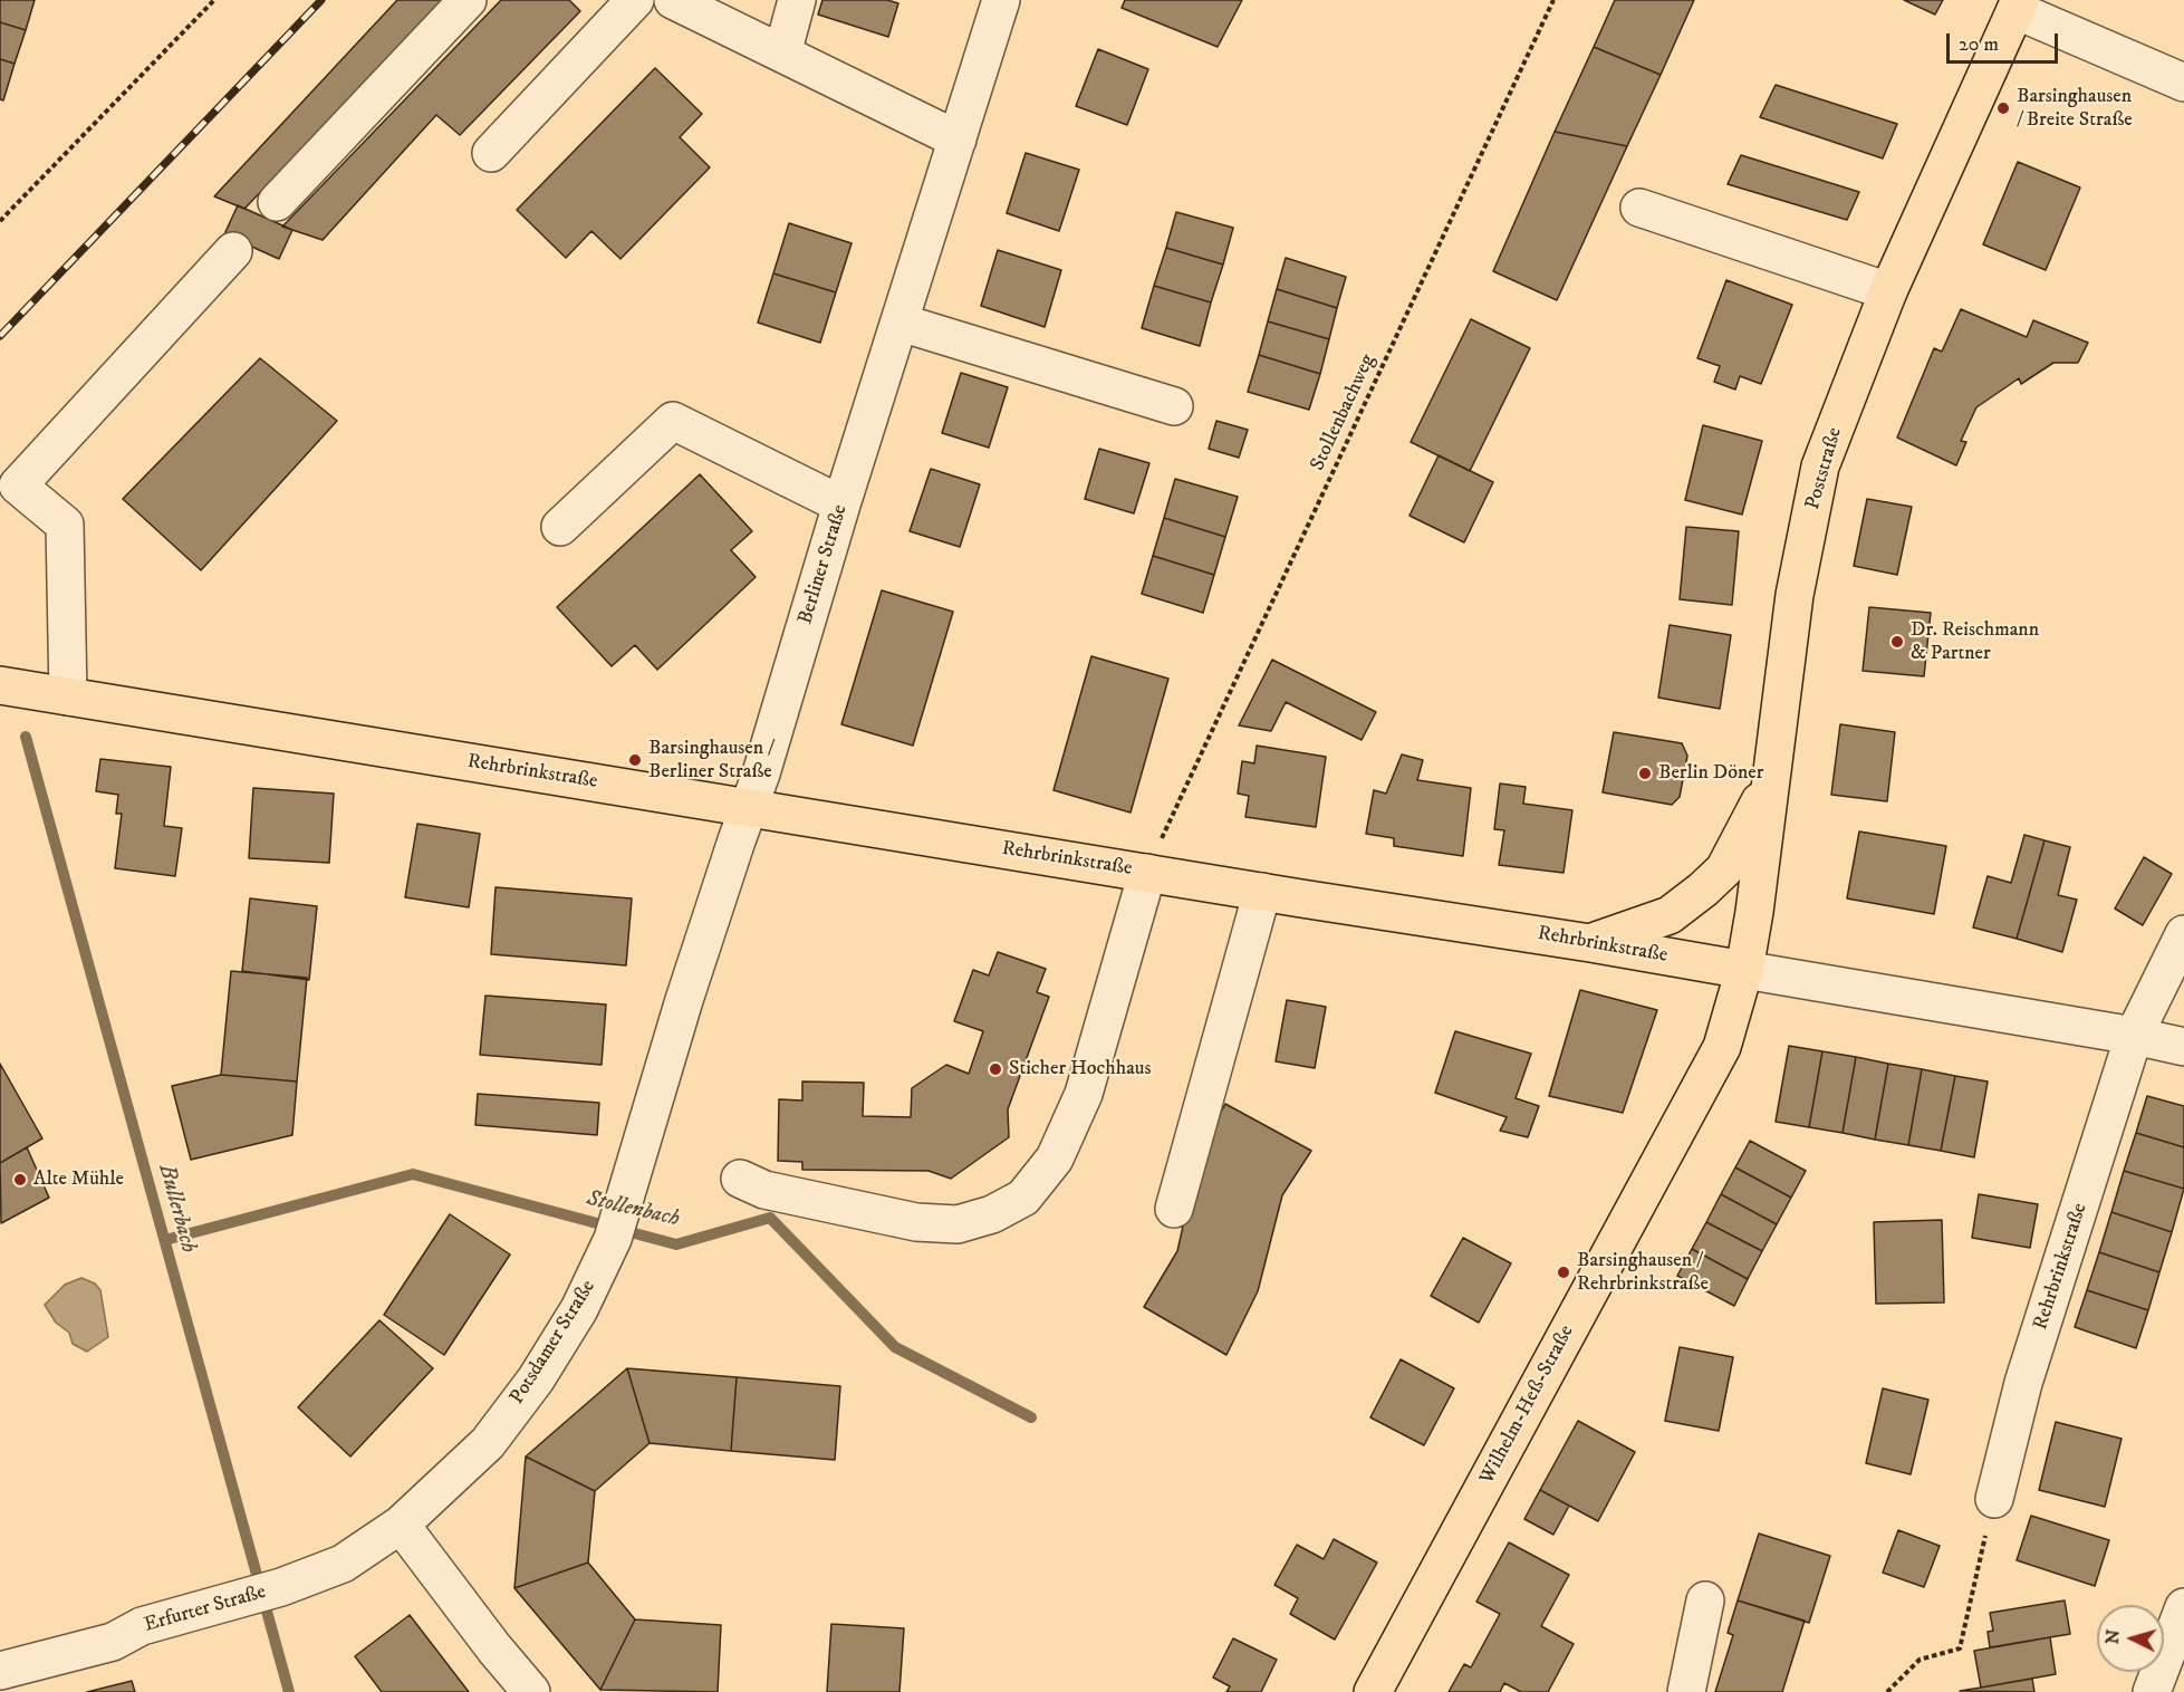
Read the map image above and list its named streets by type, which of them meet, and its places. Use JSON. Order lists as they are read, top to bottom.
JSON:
{
  "streets": {
    "main road": ["Poststraße", "Rehrbrinkstraße", "Wilhelm-Heß-Straße"],
    "street": ["Berliner Straße", "Potsdamer Straße", "Erfurter Straße"],
    "path": ["Stollenbachweg"]
  },
  "crossings": [
    ["Poststraße", "Rehrbrinkstraße"],
    ["Poststraße", "Wilhelm-Heß-Straße"],
    ["Berliner Straße", "Rehrbrinkstraße"],
    ["Berliner Straße", "Potsdamer Straße"],
    ["Rehrbrinkstraße", "Potsdamer Straße"],
    ["Rehrbrinkstraße", "Wilhelm-Heß-Straße"],
    ["Potsdamer Straße", "Erfurter Straße"]
  ],
  "water": ["Bullerbach", "Stollenbach"],
  "places": [
    "Barsinghausen / Breite Straße",
    "Dr. Reischmann & Partner",
    "Barsinghausen / Berliner Straße",
    "Berlin Döner",
    "Sticher Hochhaus",
    "Alte Mühle",
    "Barsinghausen / Rehrbrinkstraße"
  ],
  "scale_bar": "20 m",
  "north": "left"
}
